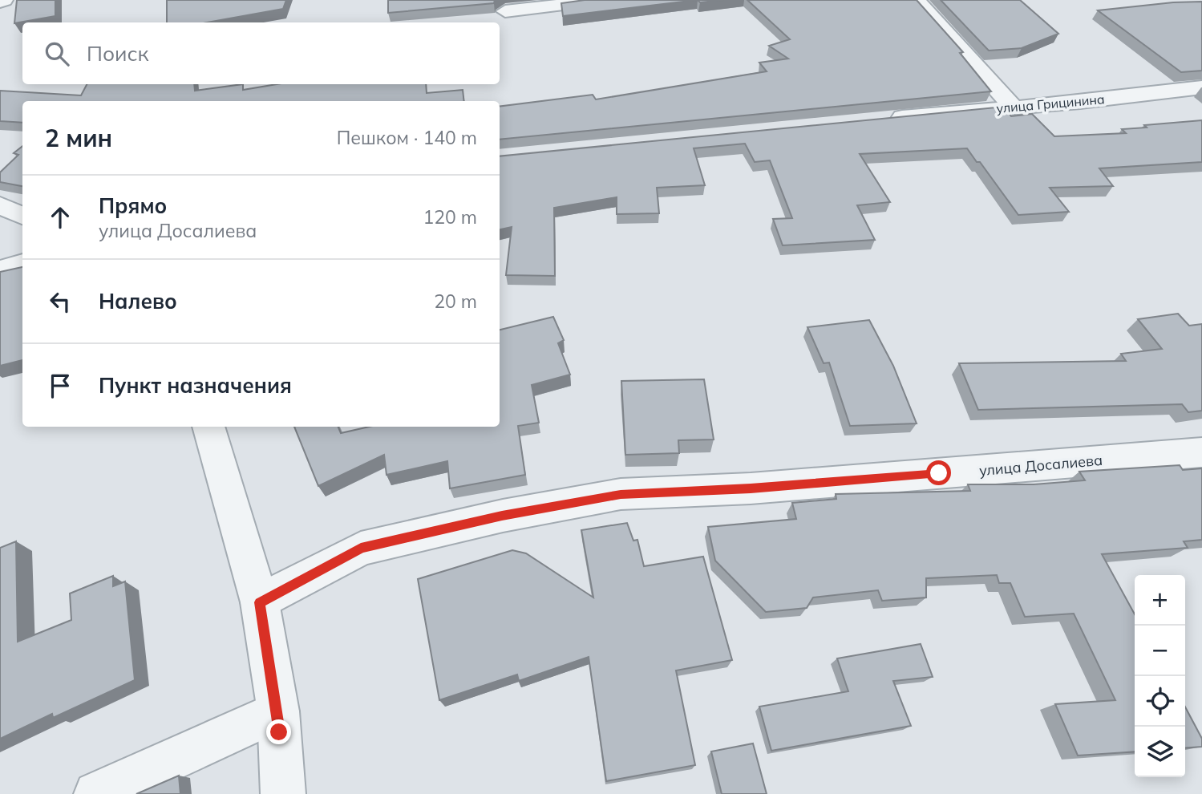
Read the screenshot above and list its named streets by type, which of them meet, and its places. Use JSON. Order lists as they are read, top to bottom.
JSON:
{
  "streets": {
    "street": ["улица Грицинина", "улица Досалиева"]
  },
  "page": {
    "search": "Поиск",
    "heading": ["2 мин", "Пешком · 140 m"],
    "list": [
      ["Прямо", "улица Досалиева", "120 m"],
      ["Налево", "20 m"],
      "Пункт назначения"
    ],
    "map_buttons": ["+", "−"]
  }
}
